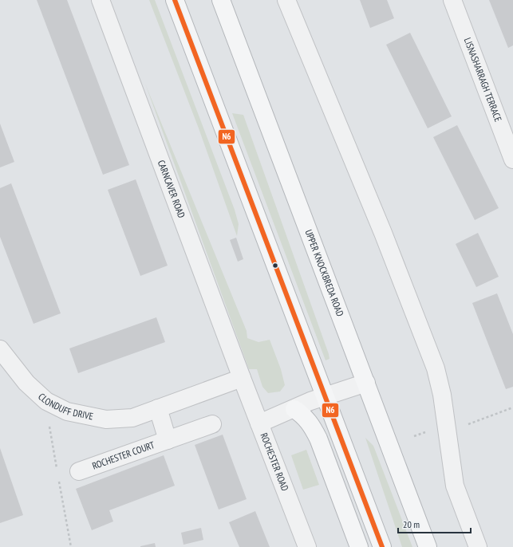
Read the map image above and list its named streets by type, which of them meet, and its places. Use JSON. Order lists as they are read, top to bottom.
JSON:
{
  "streets": {
    "highway": ["UPPER KNOCKBREDA ROAD"],
    "street": [
      "LISNASHARRAGH TERRACE",
      "CARNCAVER ROAD",
      "CLONDUFF DRIVE",
      "ROCHESTER COURT",
      "ROCHESTER ROAD"
    ]
  },
  "crossings": [
    ["CARNCAVER ROAD", "CLONDUFF DRIVE"],
    ["CARNCAVER ROAD", "ROCHESTER ROAD"],
    ["CLONDUFF DRIVE", "ROCHESTER COURT"],
    ["CLONDUFF DRIVE", "ROCHESTER ROAD"]
  ],
  "lines": ["transit line N6"],
  "scale_bar": "20 m"
}
